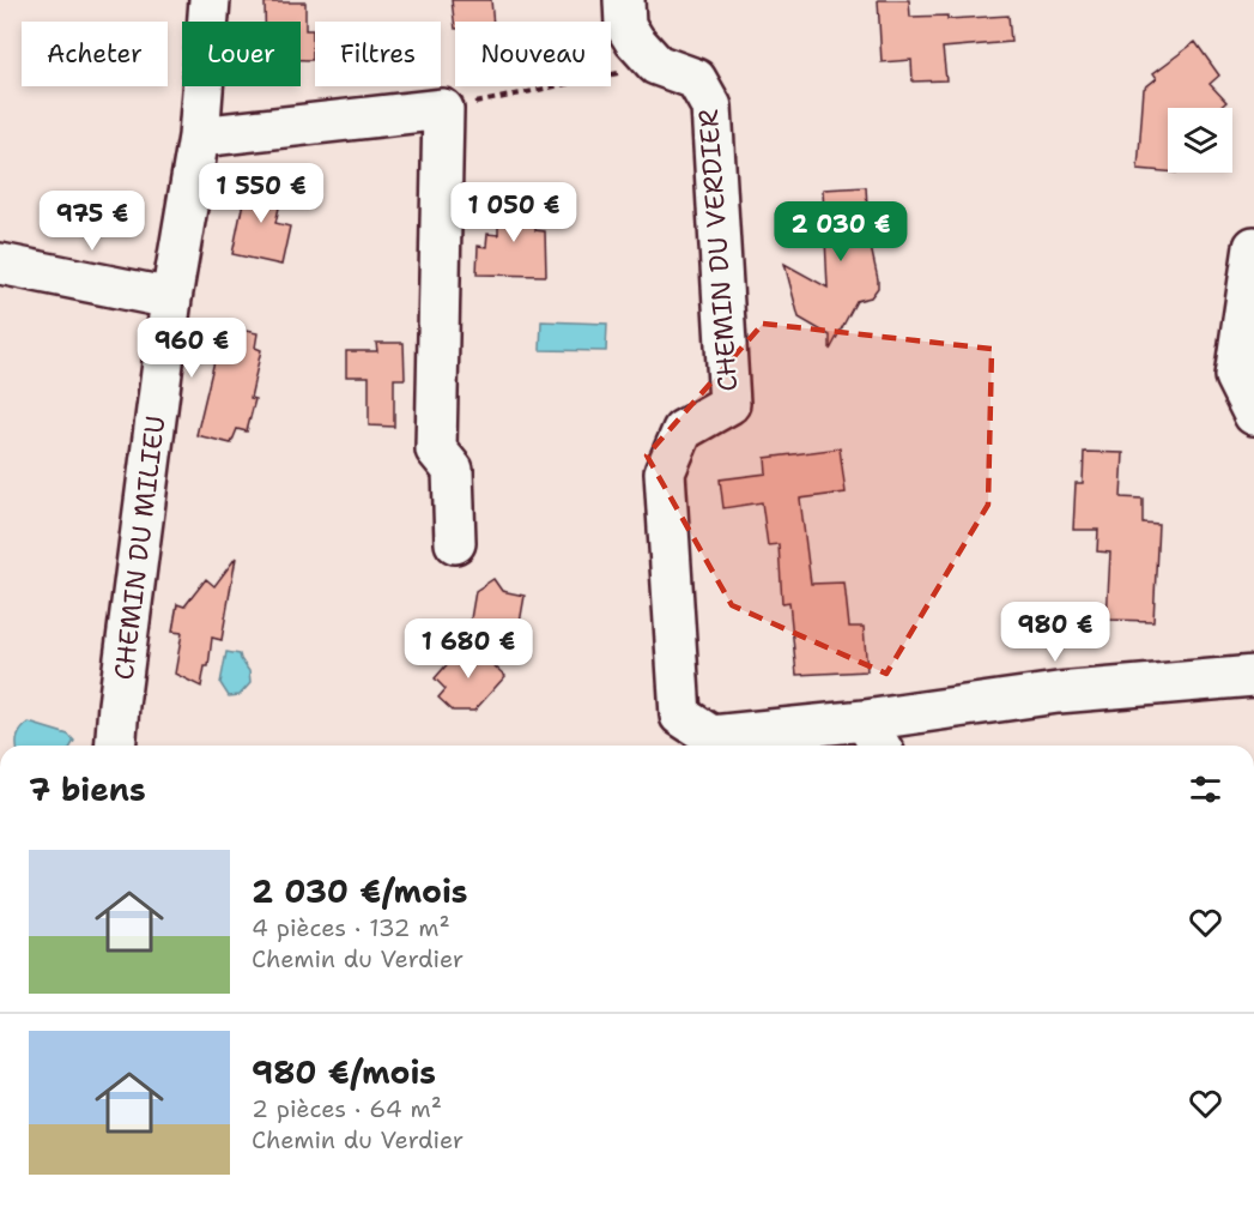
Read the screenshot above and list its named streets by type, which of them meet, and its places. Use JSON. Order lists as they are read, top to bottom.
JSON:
{
  "streets": {
    "street": ["CHEMIN DU VERDIER", "CHEMIN DU MILIEU"]
  },
  "page": {
    "chip": [
      "Acheter",
      "Louer",
      "Filtres",
      "Nouveau"
    ],
    "price": [
      "1 550 €",
      "1 050 €",
      "975 €",
      "2 030 €",
      "960 €",
      "980 €",
      "1 680 €"
    ],
    "heading": "7 biens",
    "list": [
      {
        "name": "2 030 €/mois",
        "note": "4 pièces · 132 m² · Chemin du Verdier"
      },
      {
        "name": "980 €/mois",
        "note": "2 pièces · 64 m² · Chemin du Verdier"
      }
    ]
  }
}
